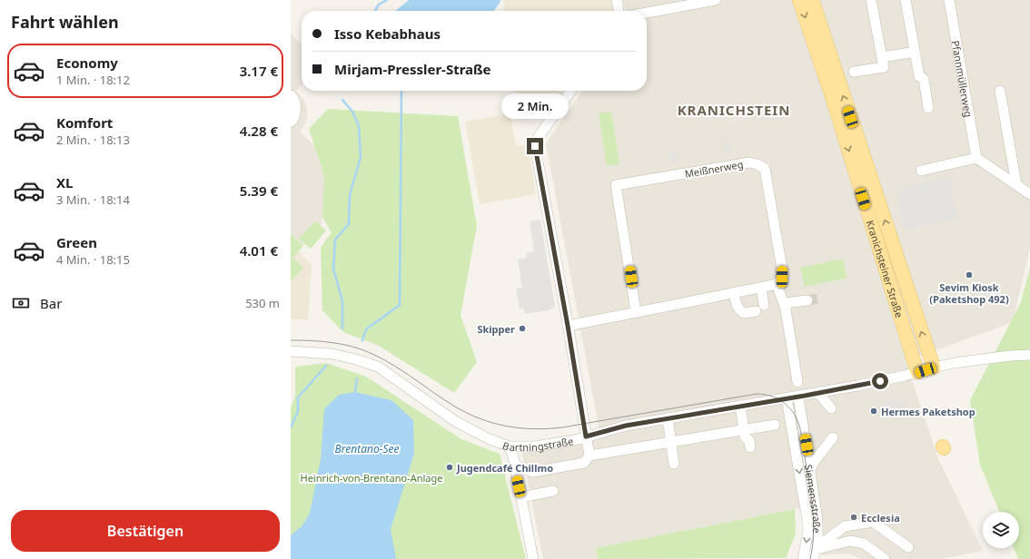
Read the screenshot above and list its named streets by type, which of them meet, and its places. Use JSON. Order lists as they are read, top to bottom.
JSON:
{
  "streets": {
    "main road": ["Kranichsteiner Straße"],
    "street": [
      "Pfannmüllerweg",
      "Meißnerweg",
      "Bartningstraße",
      "Siemensstraße"
    ]
  },
  "crossings": [
    ["Kranichsteiner Straße", "Bartningstraße"],
    ["Bartningstraße", "Siemensstraße"]
  ],
  "districts": ["KRANICHSTEIN"],
  "water": ["Brentano-See"],
  "parks": ["Heinrich-von-Brentano-Anlage"],
  "places": [
    "Sevim Kiosk (Paketshop 492)",
    "Skipper",
    "Hermes Paketshop",
    "Jugendcafé Chillmo",
    "Ecclesia"
  ],
  "page": {
    "heading": "Fahrt wählen",
    "banner": ["Isso Kebabhaus", "Mirjam-Pressler-Straße"],
    "list": [
      {
        "name": "Economy",
        "note": "1 Min. · 18:12",
        "value": "3.17 €"
      },
      {
        "name": "Komfort",
        "note": "2 Min. · 18:13",
        "value": "4.28 €"
      },
      {
        "name": "XL",
        "note": "3 Min. · 18:14",
        "value": "5.39 €"
      },
      {
        "name": "Green",
        "note": "4 Min. · 18:15",
        "value": "4.01 €"
      }
    ],
    "bubble": "2 Min.",
    "pay": ["Bar", "530 m"],
    "buttons": "Bestätigen"
  }
}
